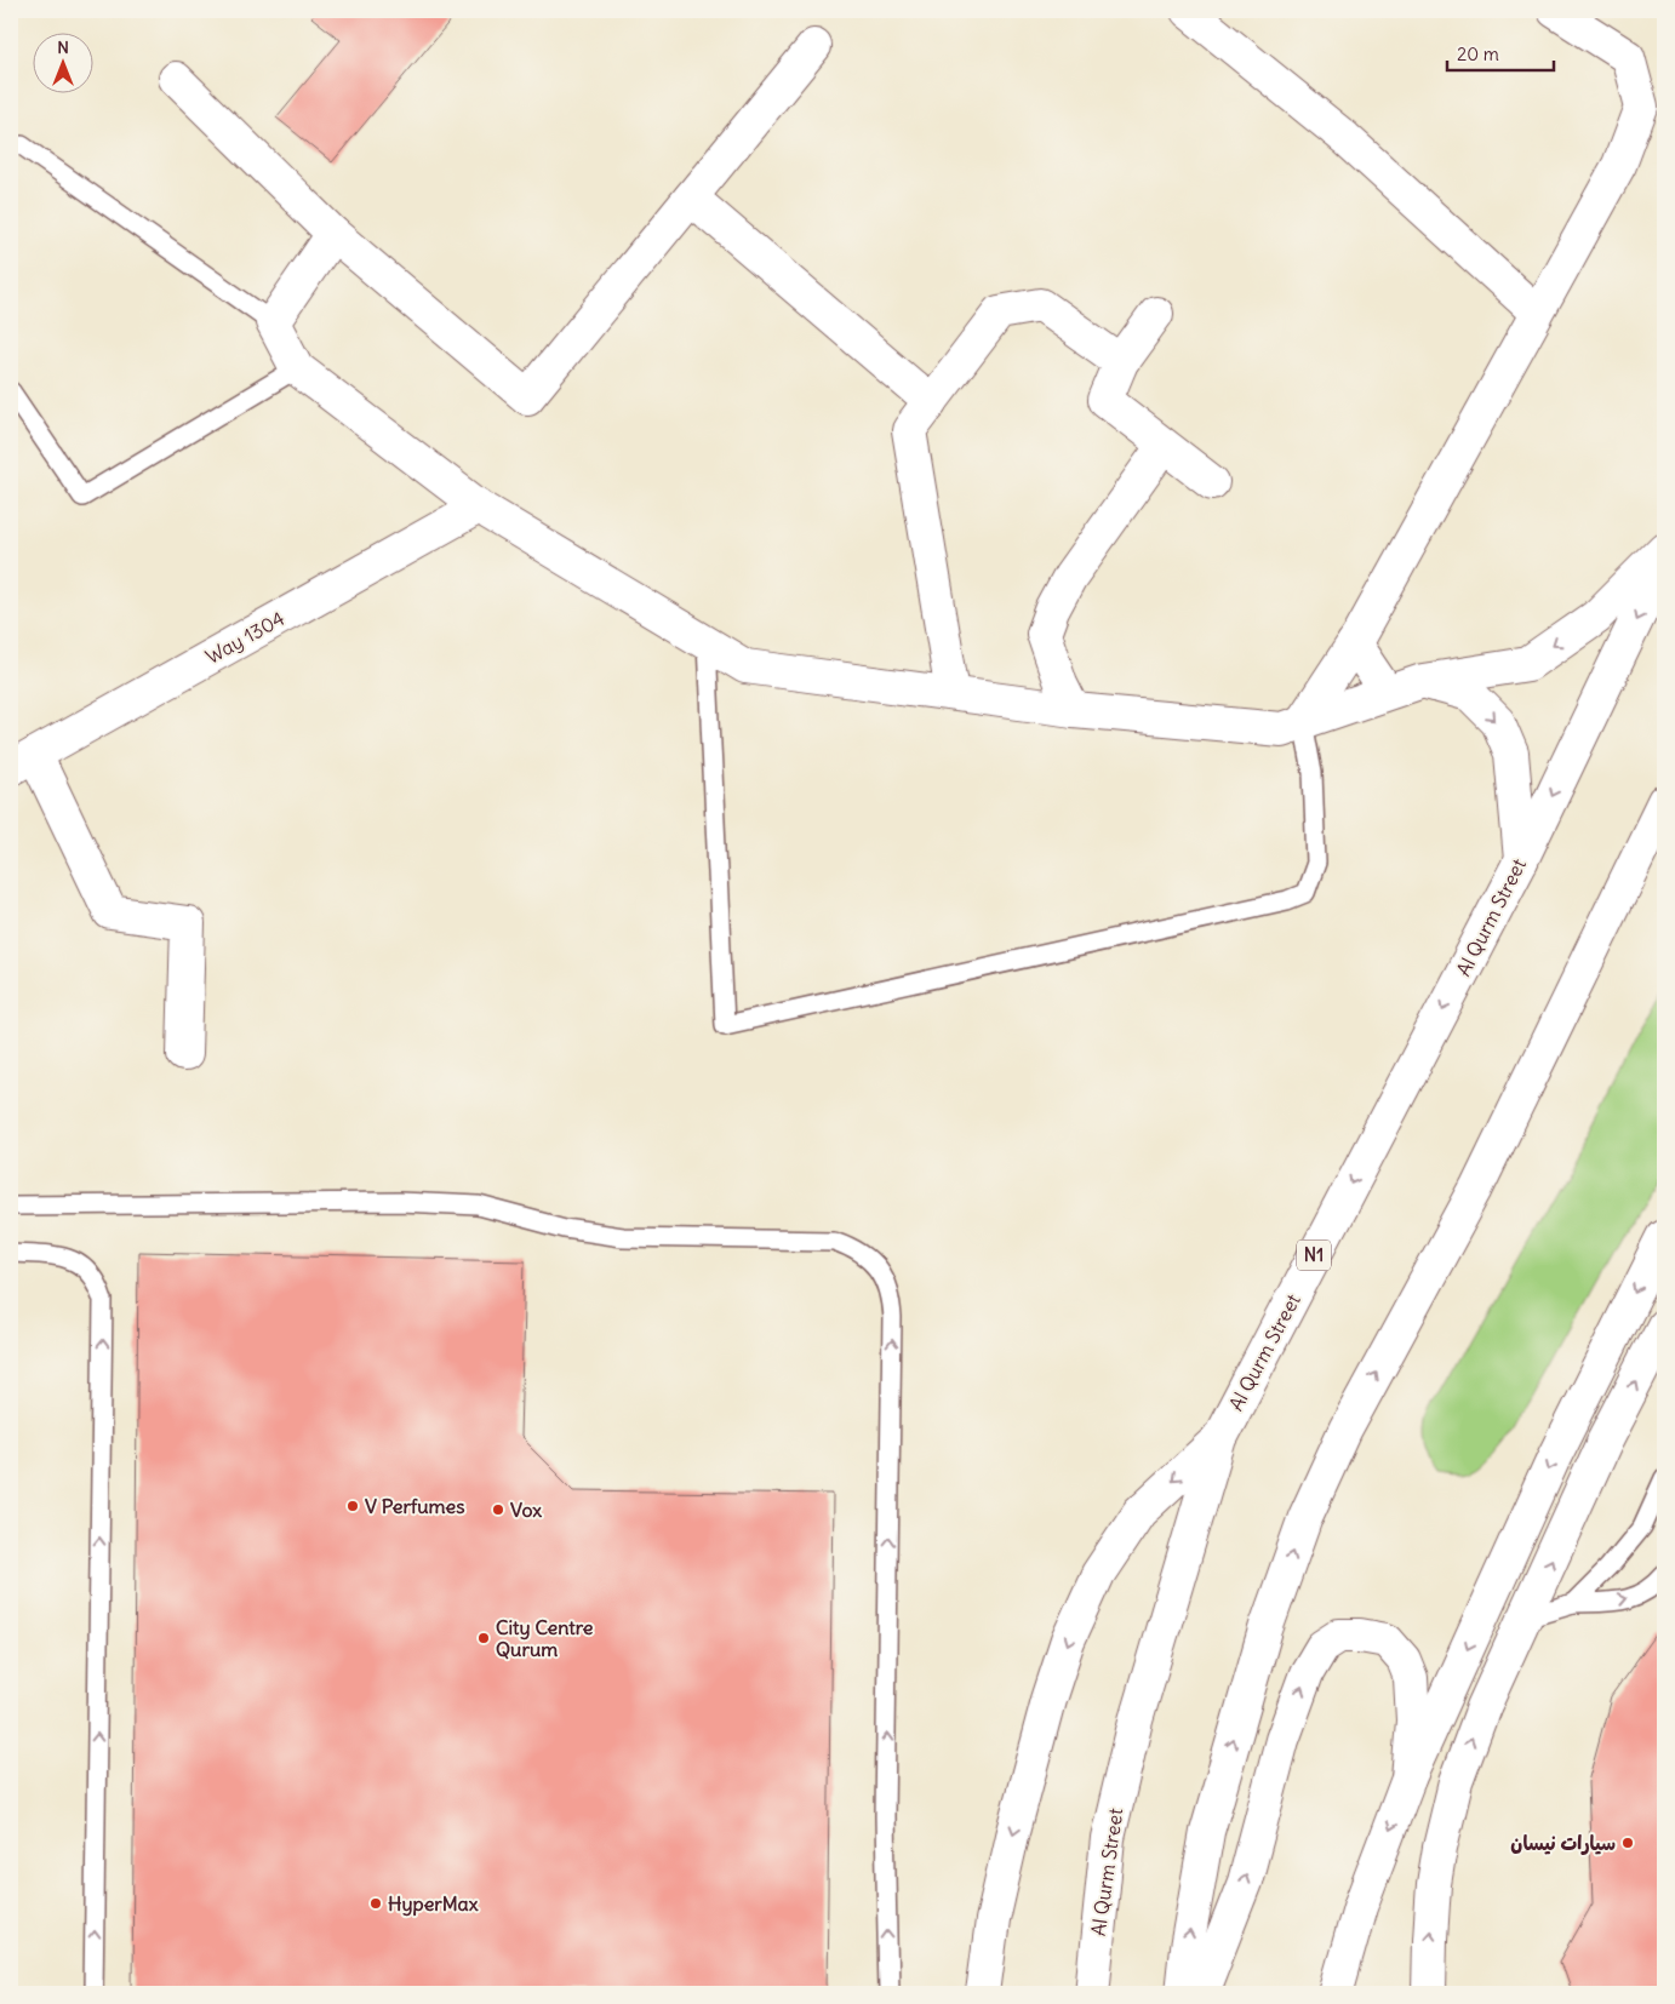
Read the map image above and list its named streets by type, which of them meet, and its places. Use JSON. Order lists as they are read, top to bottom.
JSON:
{
  "streets": {
    "main road": ["Way 1304", "Al Qurm Street", "N1"]
  },
  "places": [
    "V Perfumes",
    "Vox",
    "City Centre Qurum",
    "سيارات نيسان",
    "HyperMax"
  ],
  "scale_bar": "20 m",
  "north": "top"
}
